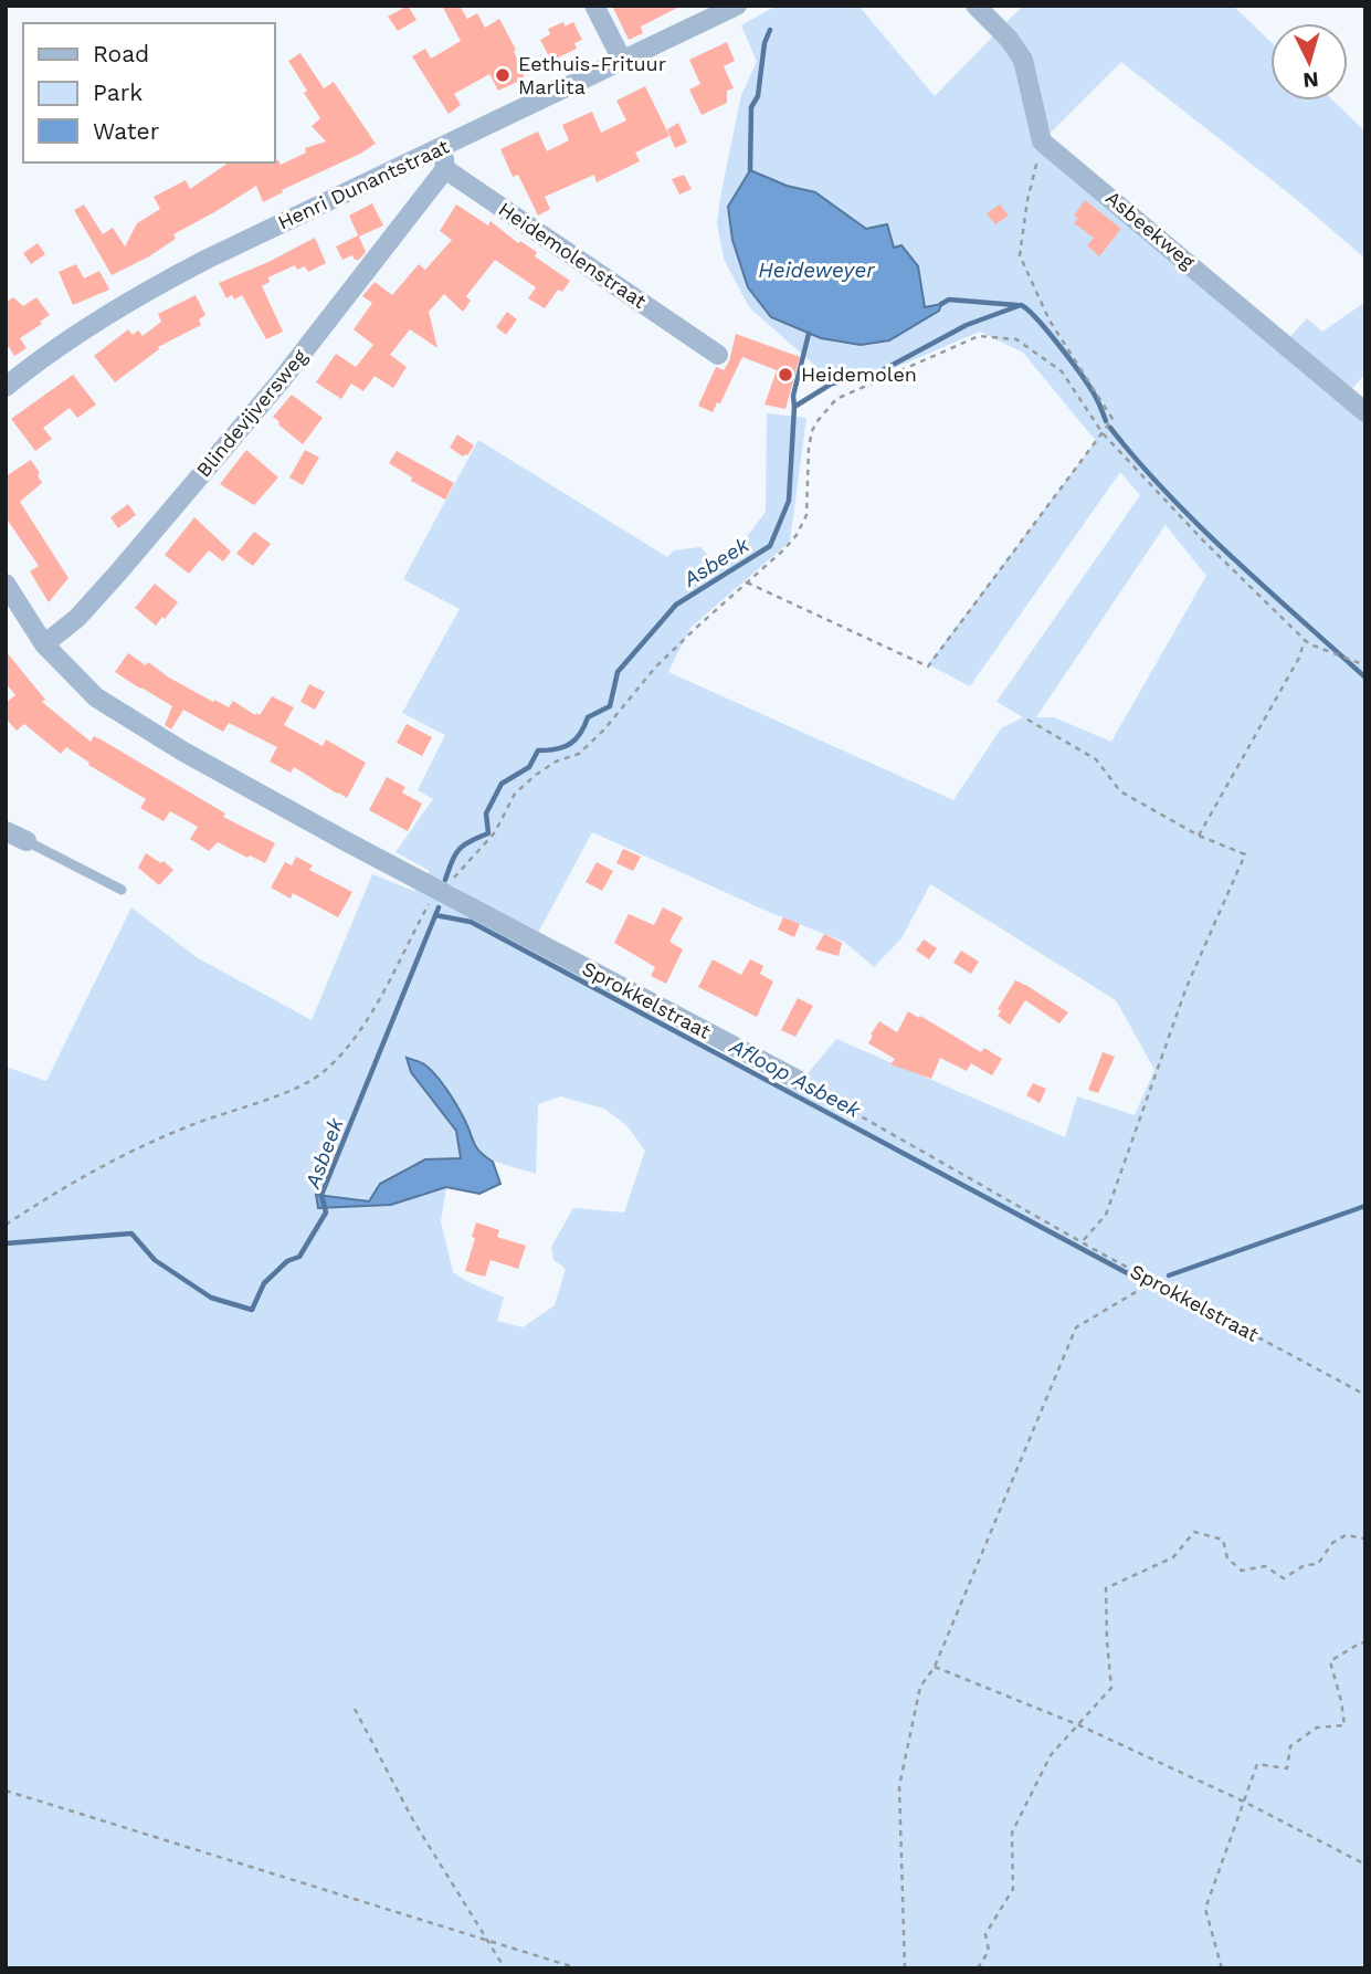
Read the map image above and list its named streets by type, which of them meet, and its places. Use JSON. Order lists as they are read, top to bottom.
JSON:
{
  "streets": {
    "street": [
      "Henri Dunantstraat",
      "Asbeekweg",
      "Heidemolenstraat",
      "Blindevijversweg",
      "Sprokkelstraat"
    ]
  },
  "crossings": [
    ["Heidemolenstraat", "Blindevijversweg"],
    ["Blindevijversweg", "Sprokkelstraat"]
  ],
  "water": ["Heideweyer", "Asbeek", "Afloop Asbeek"],
  "places": ["Eethuis-Frituur Marlita", "Heidemolen"],
  "legend": ["Road", "Park", "Water"],
  "north": "bottom"
}
